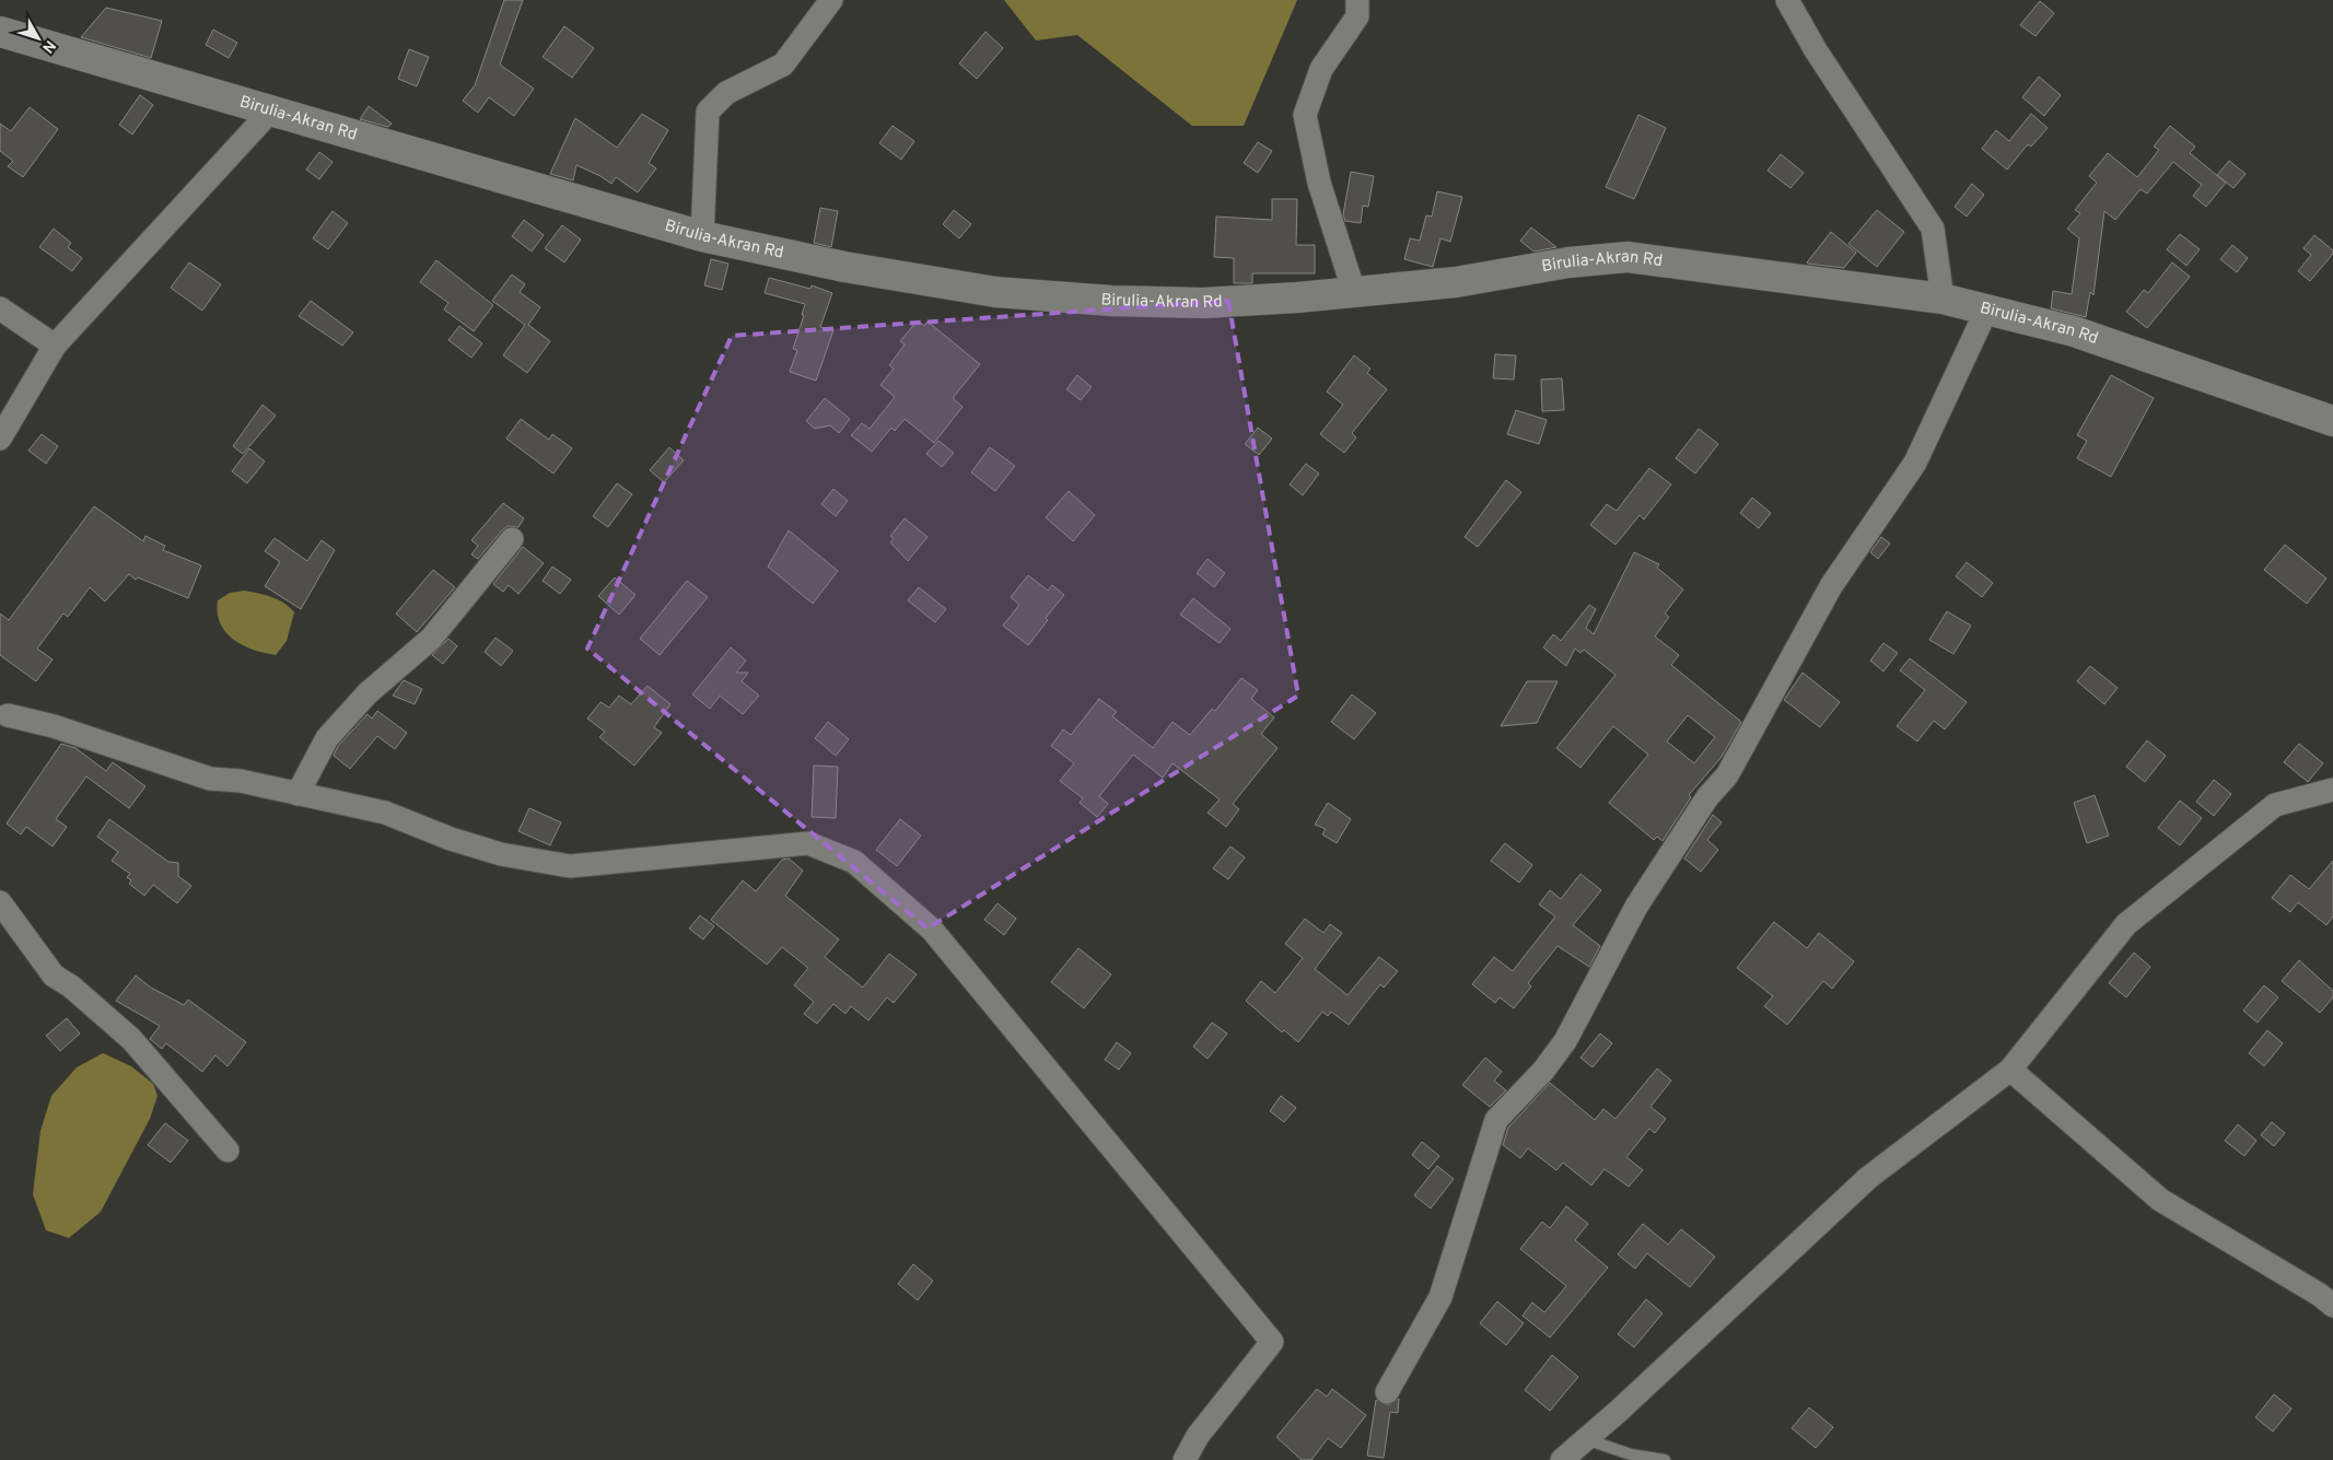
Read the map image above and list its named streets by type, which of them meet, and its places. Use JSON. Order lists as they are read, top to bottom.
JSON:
{
  "streets": {
    "street": ["Birulia-Akran Rd"]
  },
  "north": "bottom right"
}
